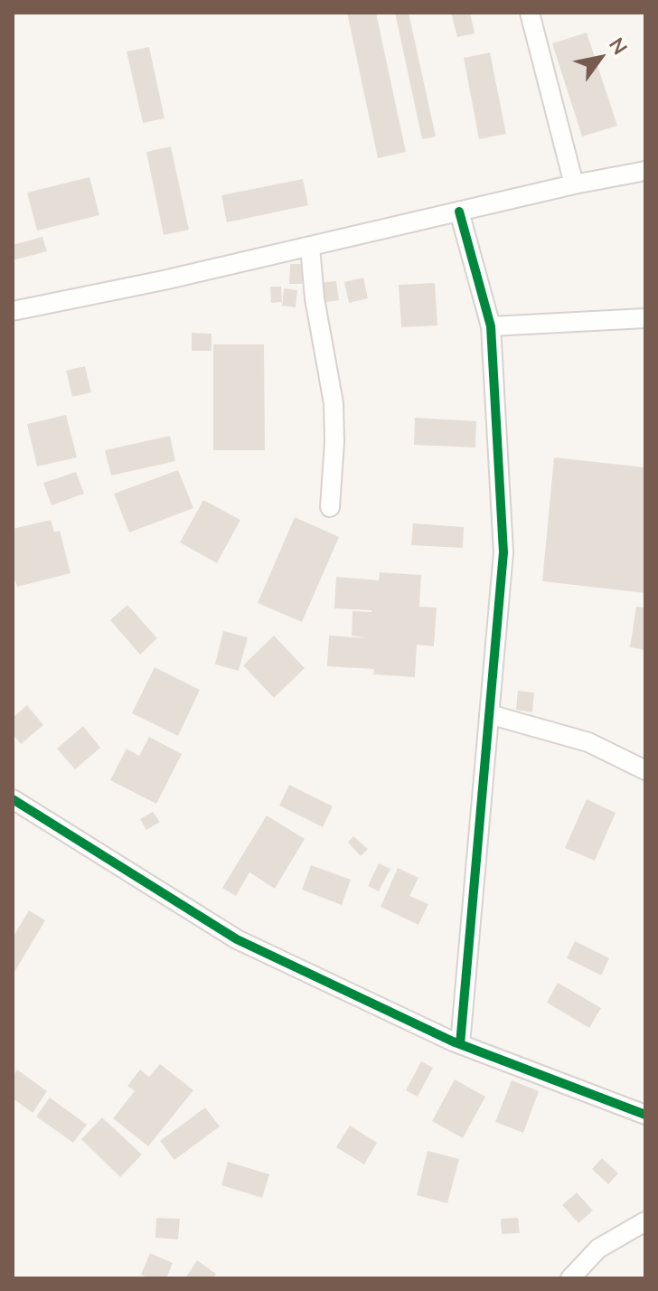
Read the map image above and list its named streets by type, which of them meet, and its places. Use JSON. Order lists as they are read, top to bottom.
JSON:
{
  "north": "top right"
}
